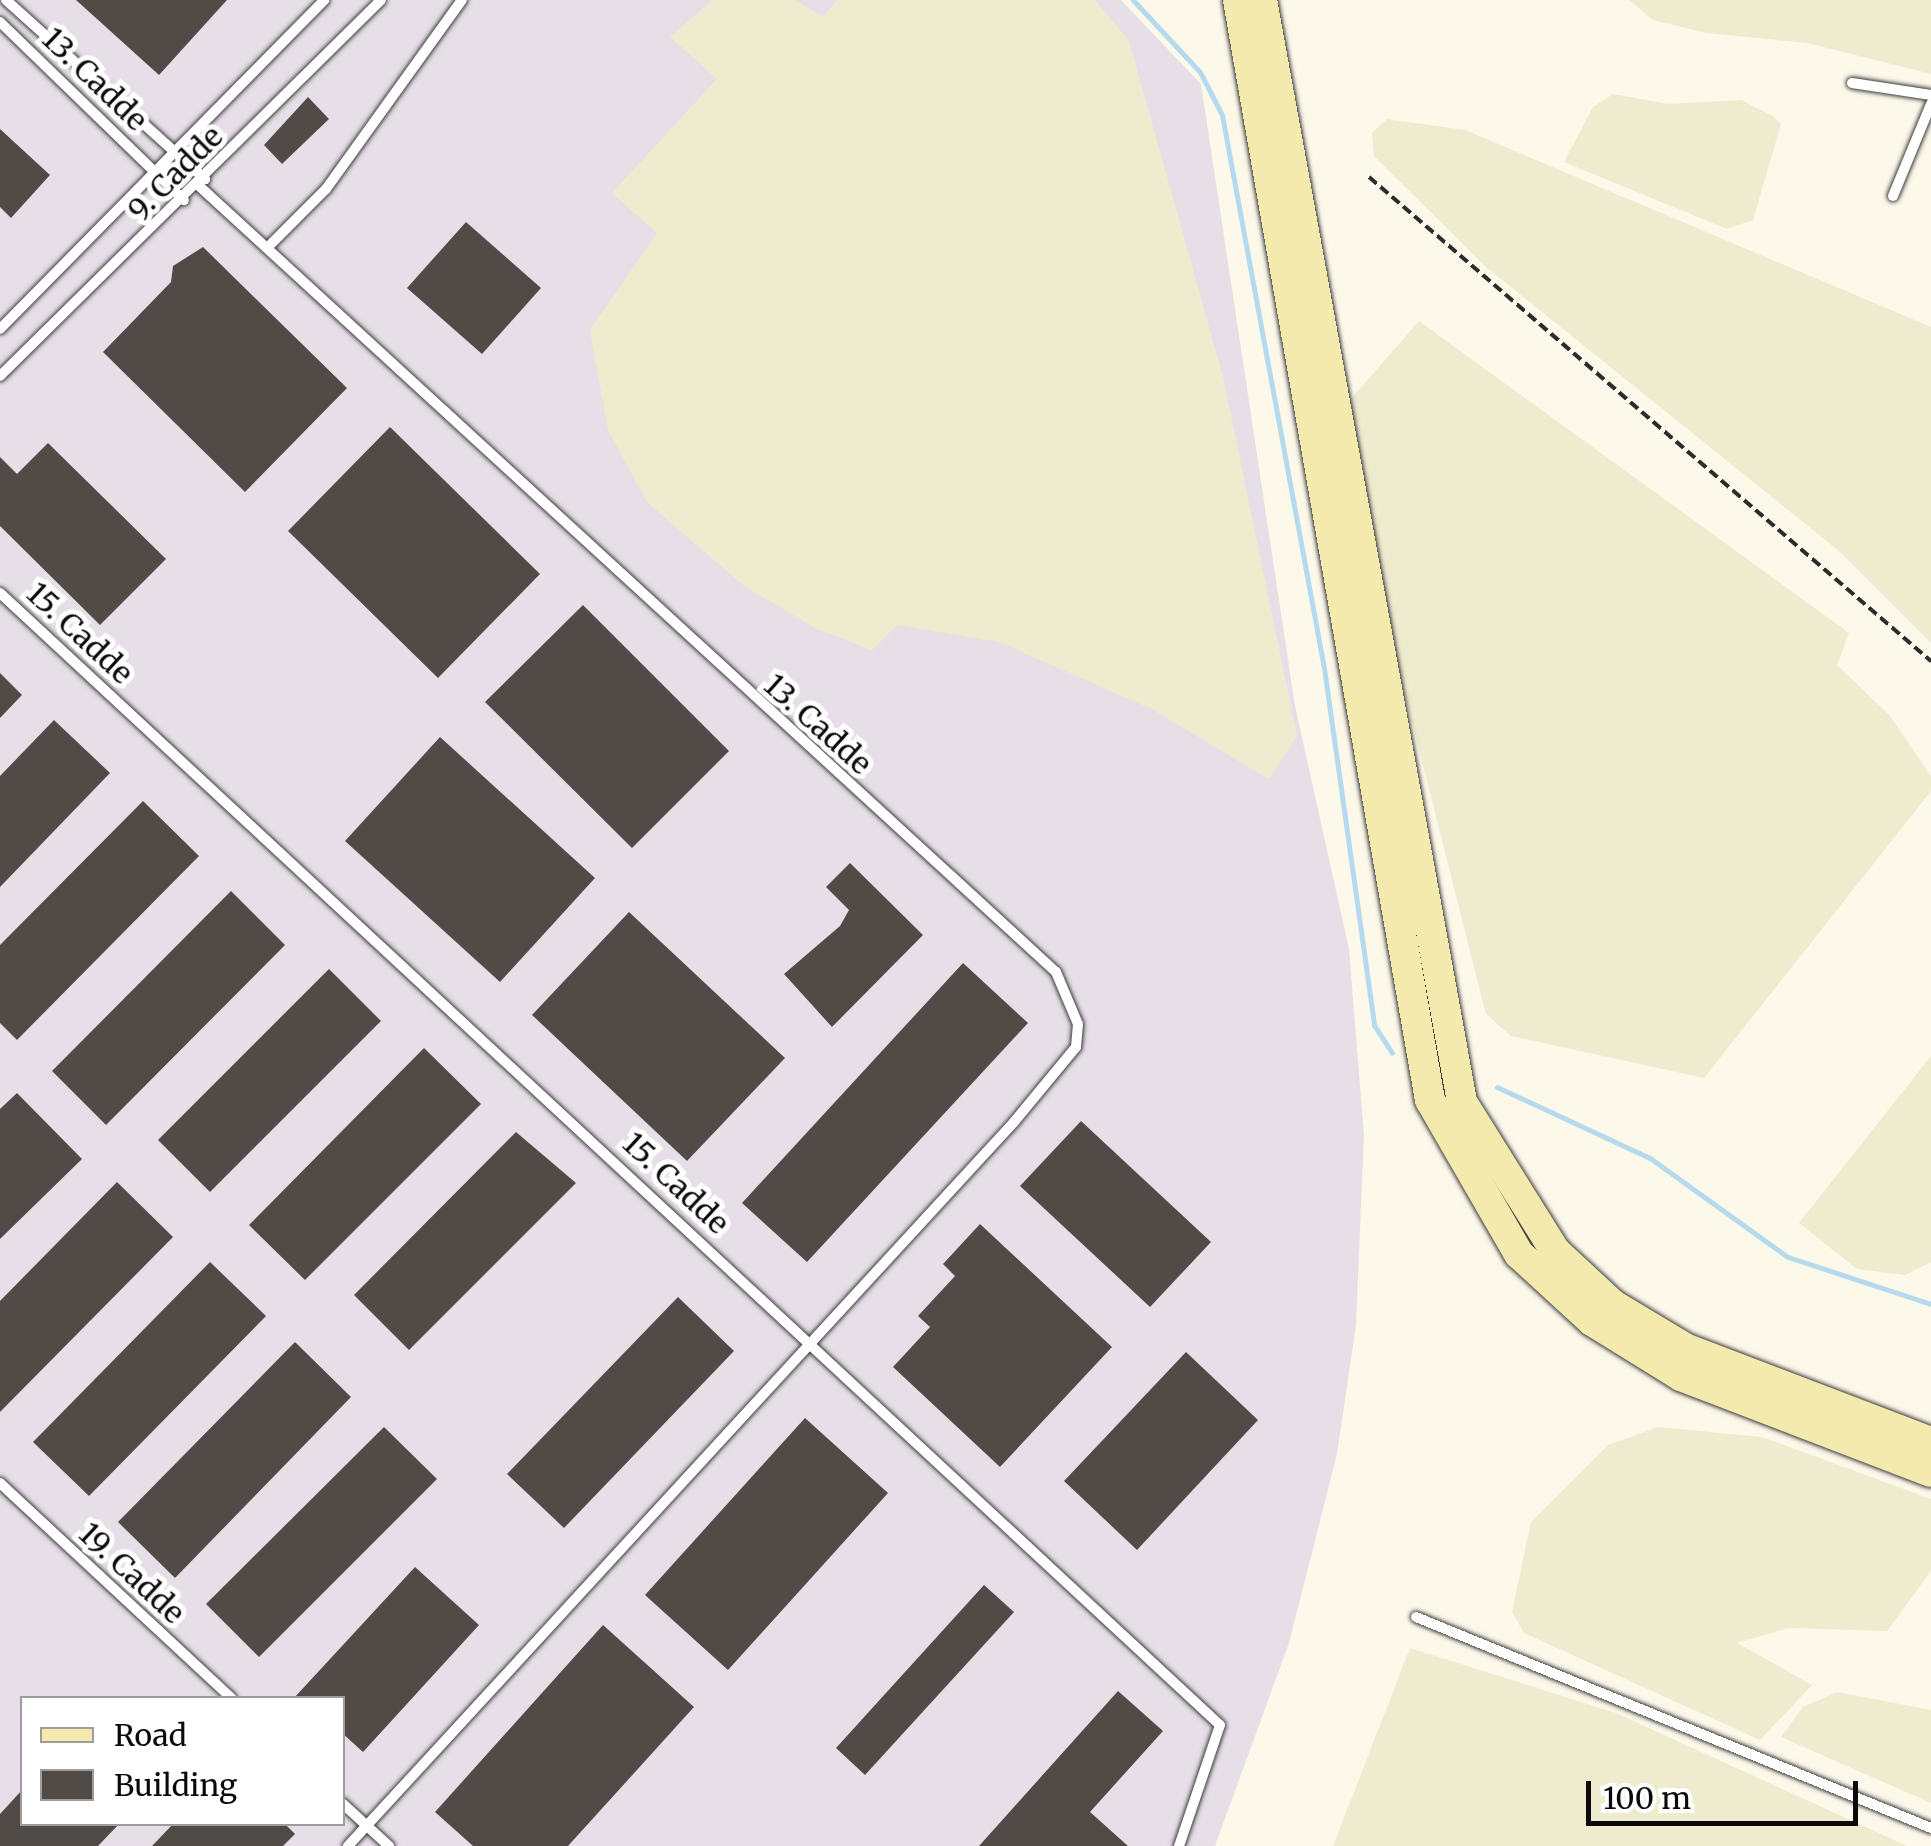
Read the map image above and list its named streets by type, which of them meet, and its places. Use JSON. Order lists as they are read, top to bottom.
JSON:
{
  "streets": {
    "lane": [
      "13. Cadde",
      "9. Cadde",
      "15. Cadde",
      "19. Cadde"
    ]
  },
  "crossings": [
    ["13. Cadde", "9. Cadde"],
    ["13. Cadde", "15. Cadde"]
  ],
  "legend": ["Road", "Building"],
  "scale_bar": "100 m"
}
